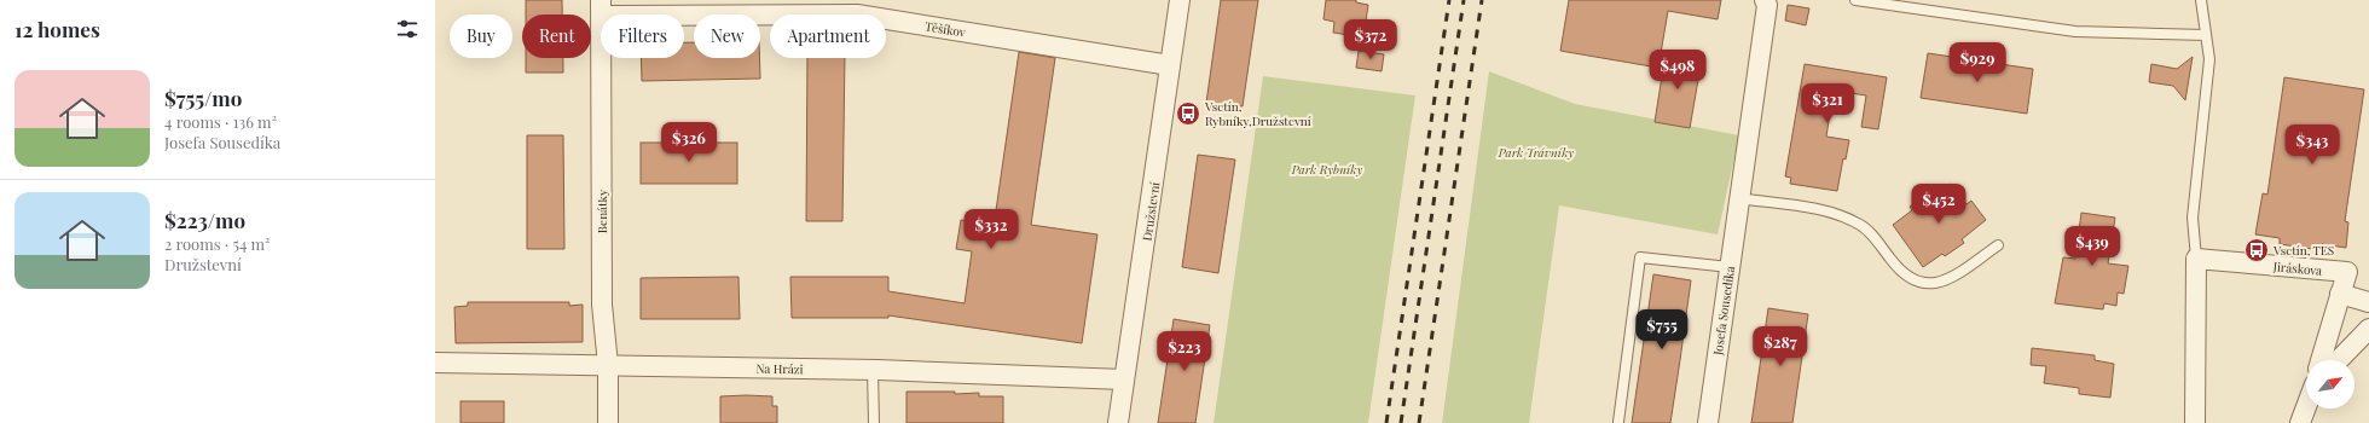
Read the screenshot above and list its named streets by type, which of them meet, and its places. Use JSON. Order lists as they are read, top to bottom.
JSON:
{
  "streets": {
    "street": [
      "Těšíkov",
      "Benátky",
      "Družstevní",
      "Jiráskova",
      "Josefa Sousedíka",
      "Na Hrázi"
    ]
  },
  "crossings": [
    ["Těšíkov", "Benátky"],
    ["Těšíkov", "Družstevní"],
    ["Benátky", "Na Hrázi"],
    ["Družstevní", "Na Hrázi"]
  ],
  "parks": ["Park Trávníky", "Park Rybníky"],
  "places": {
    "bus stop": ["Vsetín, Rybníky,Družstevní", "Vsetín, TES"]
  },
  "north": "top right",
  "page": {
    "heading": "12 homes",
    "chip": [
      "Buy",
      "Rent",
      "Filters",
      "New",
      "Apartment"
    ],
    "price": [
      "$372",
      "$929",
      "$498",
      "$321",
      "$326",
      "$343",
      "$452",
      "$332",
      "$439",
      "$755",
      "$287",
      "$223"
    ],
    "list": [
      {
        "name": "$755/mo",
        "note": "4 rooms · 136 m² · Josefa Sousedíka"
      },
      {
        "name": "$223/mo",
        "note": "2 rooms · 54 m² · Družstevní"
      }
    ]
  }
}
